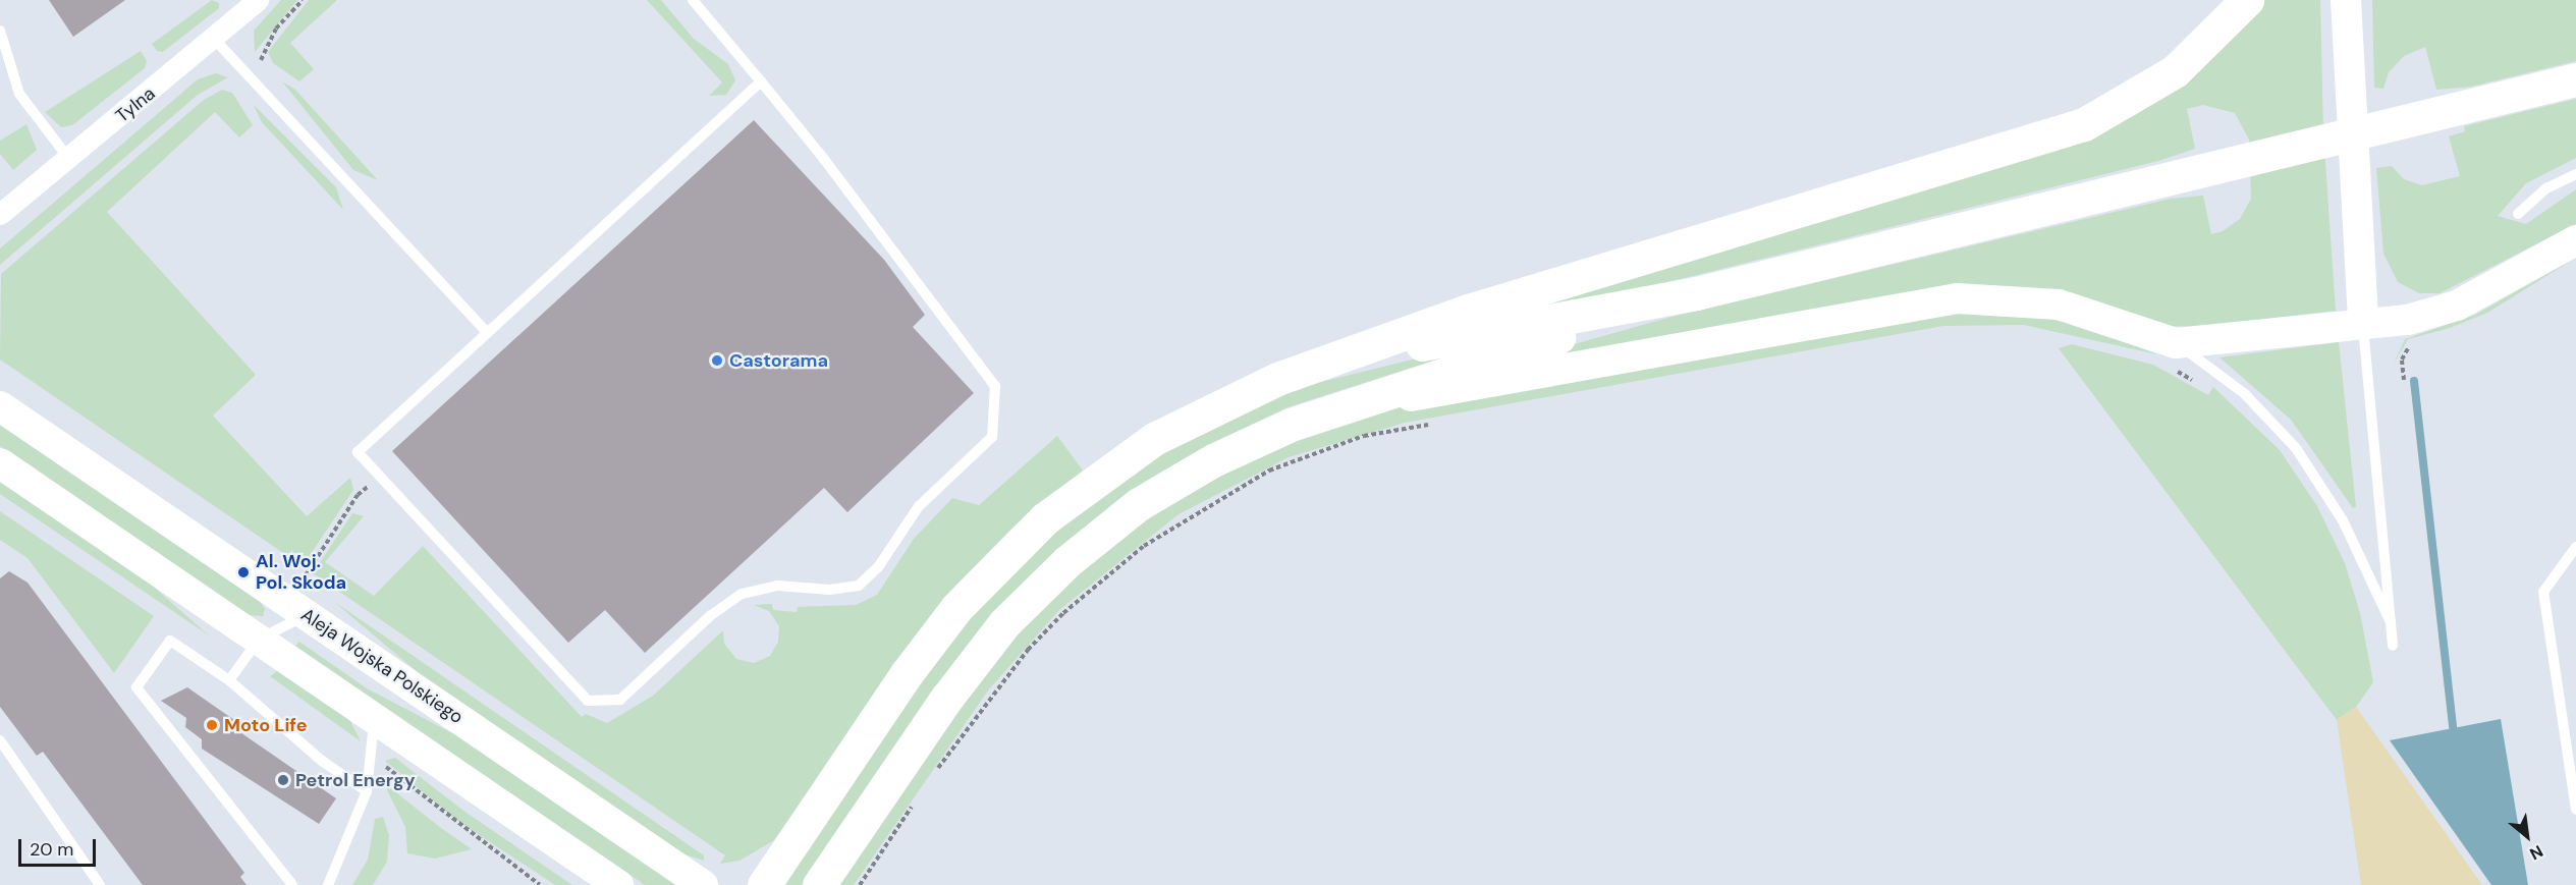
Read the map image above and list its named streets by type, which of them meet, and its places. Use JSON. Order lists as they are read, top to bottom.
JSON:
{
  "streets": {
    "street": ["Tylna", "Aleja Wojska Polskiego"]
  },
  "places": [
    "Castorama",
    "Al. Woj. Pol. Skoda",
    "Moto Life",
    "Petrol Energy"
  ],
  "scale_bar": "20 m",
  "north": "bottom right"
}
